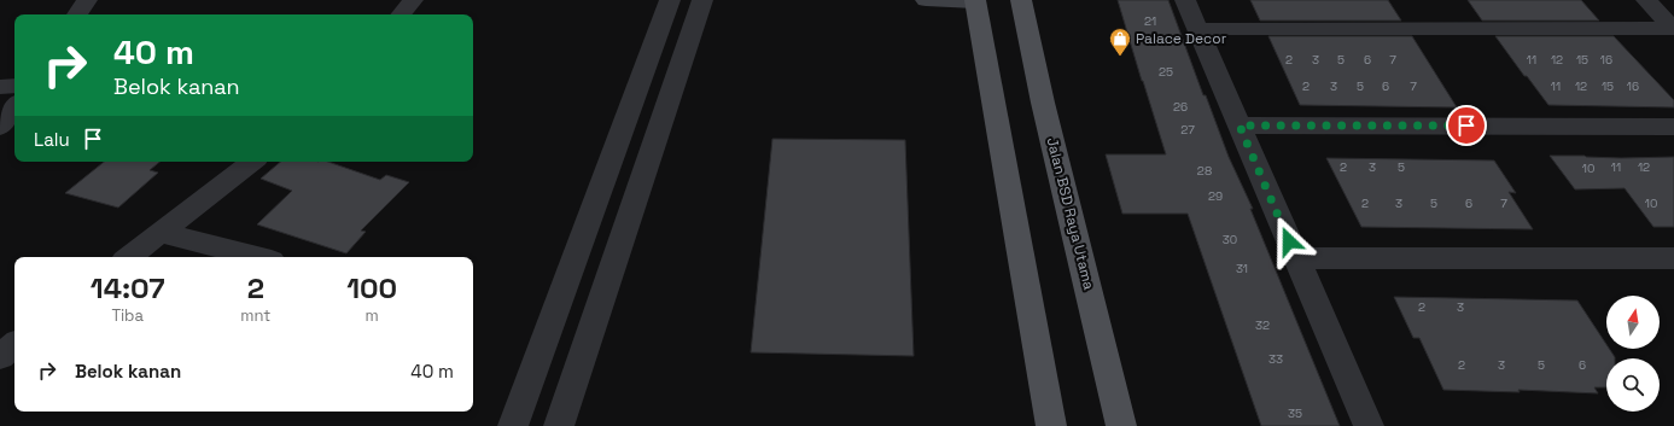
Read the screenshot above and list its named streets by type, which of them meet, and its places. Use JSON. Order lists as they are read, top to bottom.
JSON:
{
  "streets": {
    "main road": ["Jalan BSD Raya Utama"]
  },
  "places": {
    "shop": ["Palace Decor"]
  },
  "house_numbers": [
    "21",
    "2",
    "3",
    "5",
    "6",
    "7",
    "11",
    "12",
    "15",
    "16",
    "25",
    "2",
    "3",
    "5",
    "6",
    "7",
    "11",
    "12",
    "15",
    "16",
    "26",
    "27",
    "2",
    "3",
    "5",
    "11",
    "12",
    "10",
    "28",
    "29",
    "2",
    "3",
    "5",
    "6",
    "7",
    "10",
    "30",
    "31",
    "2",
    "3",
    "32",
    "33",
    "2",
    "3",
    "5",
    "6",
    "35"
  ],
  "north": "top",
  "page": {
    "turn": ["40 m", "Belok kanan"],
    "then": "Lalu",
    "eta": [
      "14:07",
      "Tiba",
      "2",
      "mnt",
      "100",
      "m"
    ],
    "list": [
      {
        "name": "Belok kanan",
        "value": "40 m"
      }
    ]
  }
}
